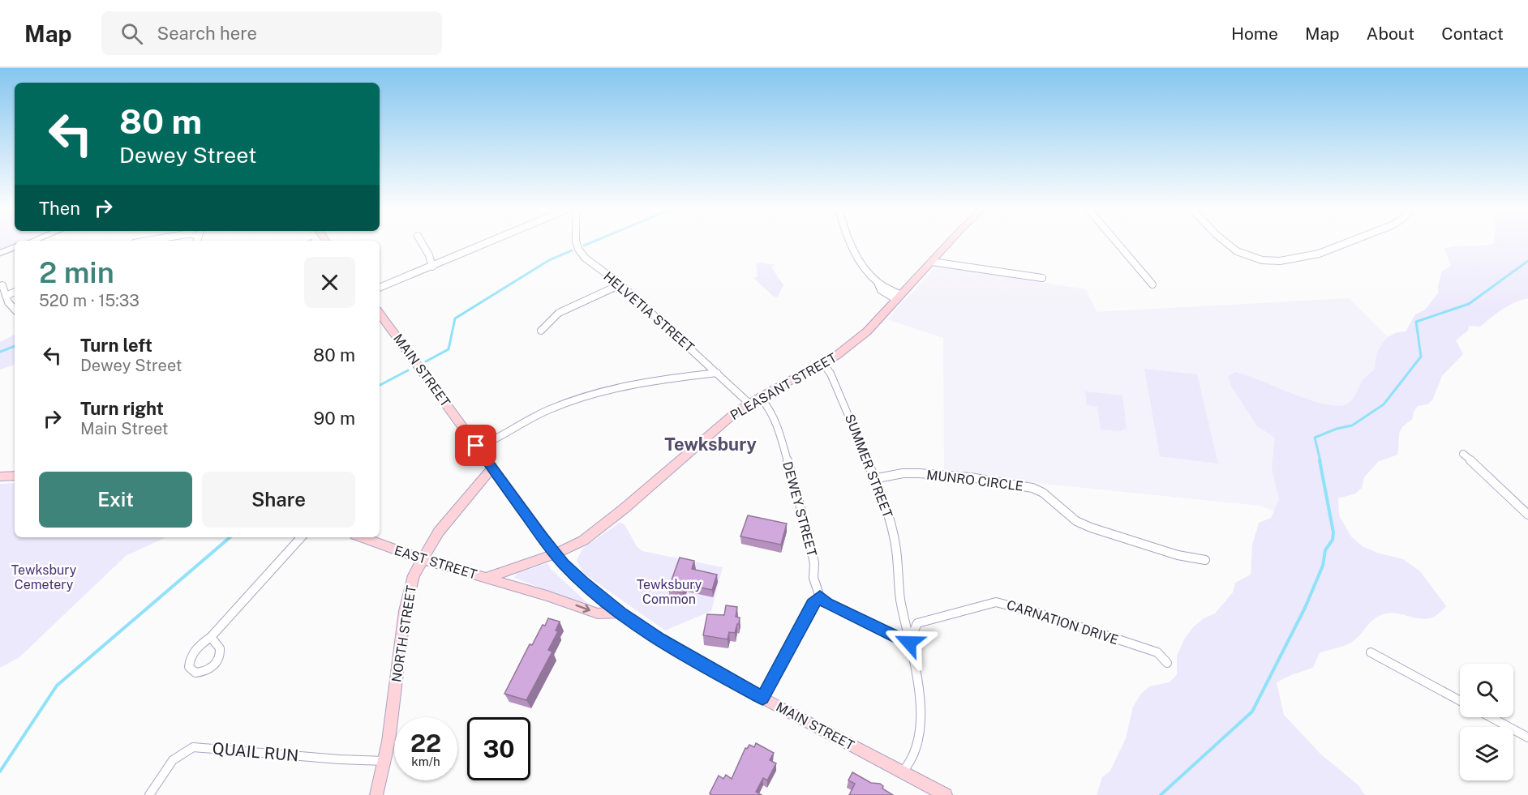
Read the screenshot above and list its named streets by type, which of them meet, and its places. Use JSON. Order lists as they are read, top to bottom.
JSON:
{
  "streets": {
    "main road": [
      "MAIN STREET",
      "PLEASANT STREET",
      "EAST STREET",
      "NORTH STREET"
    ],
    "street": [
      "HELVETIA STREET",
      "SUMMER STREET",
      "MUNRO CIRCLE",
      "DEWEY STREET",
      "CARNATION DRIVE",
      "QUAIL RUN"
    ]
  },
  "crossings": [
    ["HELVETIA STREET", "PLEASANT STREET"],
    ["MAIN STREET", "PLEASANT STREET"],
    ["MAIN STREET", "SUMMER STREET"],
    ["MAIN STREET", "EAST STREET"],
    ["MAIN STREET", "NORTH STREET"],
    ["PLEASANT STREET", "SUMMER STREET"],
    ["PLEASANT STREET", "DEWEY STREET"],
    ["PLEASANT STREET", "EAST STREET"],
    ["SUMMER STREET", "MUNRO CIRCLE"],
    ["SUMMER STREET", "CARNATION DRIVE"],
    ["EAST STREET", "NORTH STREET"],
    ["NORTH STREET", "QUAIL RUN"]
  ],
  "one_way": ["EAST STREET"],
  "districts": ["Tewksbury"],
  "parks": ["Tewksbury Cemetery", "Tewksbury Common"],
  "page": {
    "header": "Map",
    "search": "Search here",
    "nav": [
      "Home",
      "Map",
      "About",
      "Contact"
    ],
    "turn": ["80 m", "Dewey Street"],
    "then": "Then",
    "heading": ["2 min", "520 m · 15:33"],
    "list": [
      {
        "name": "Turn left",
        "note": "Dewey Street",
        "value": "80 m"
      },
      {
        "name": "Turn right",
        "note": "Main Street",
        "value": "90 m"
      }
    ],
    "buttons": ["Exit", "Share"],
    "speed": "22 km/h",
    "limit": "30"
  }
}
